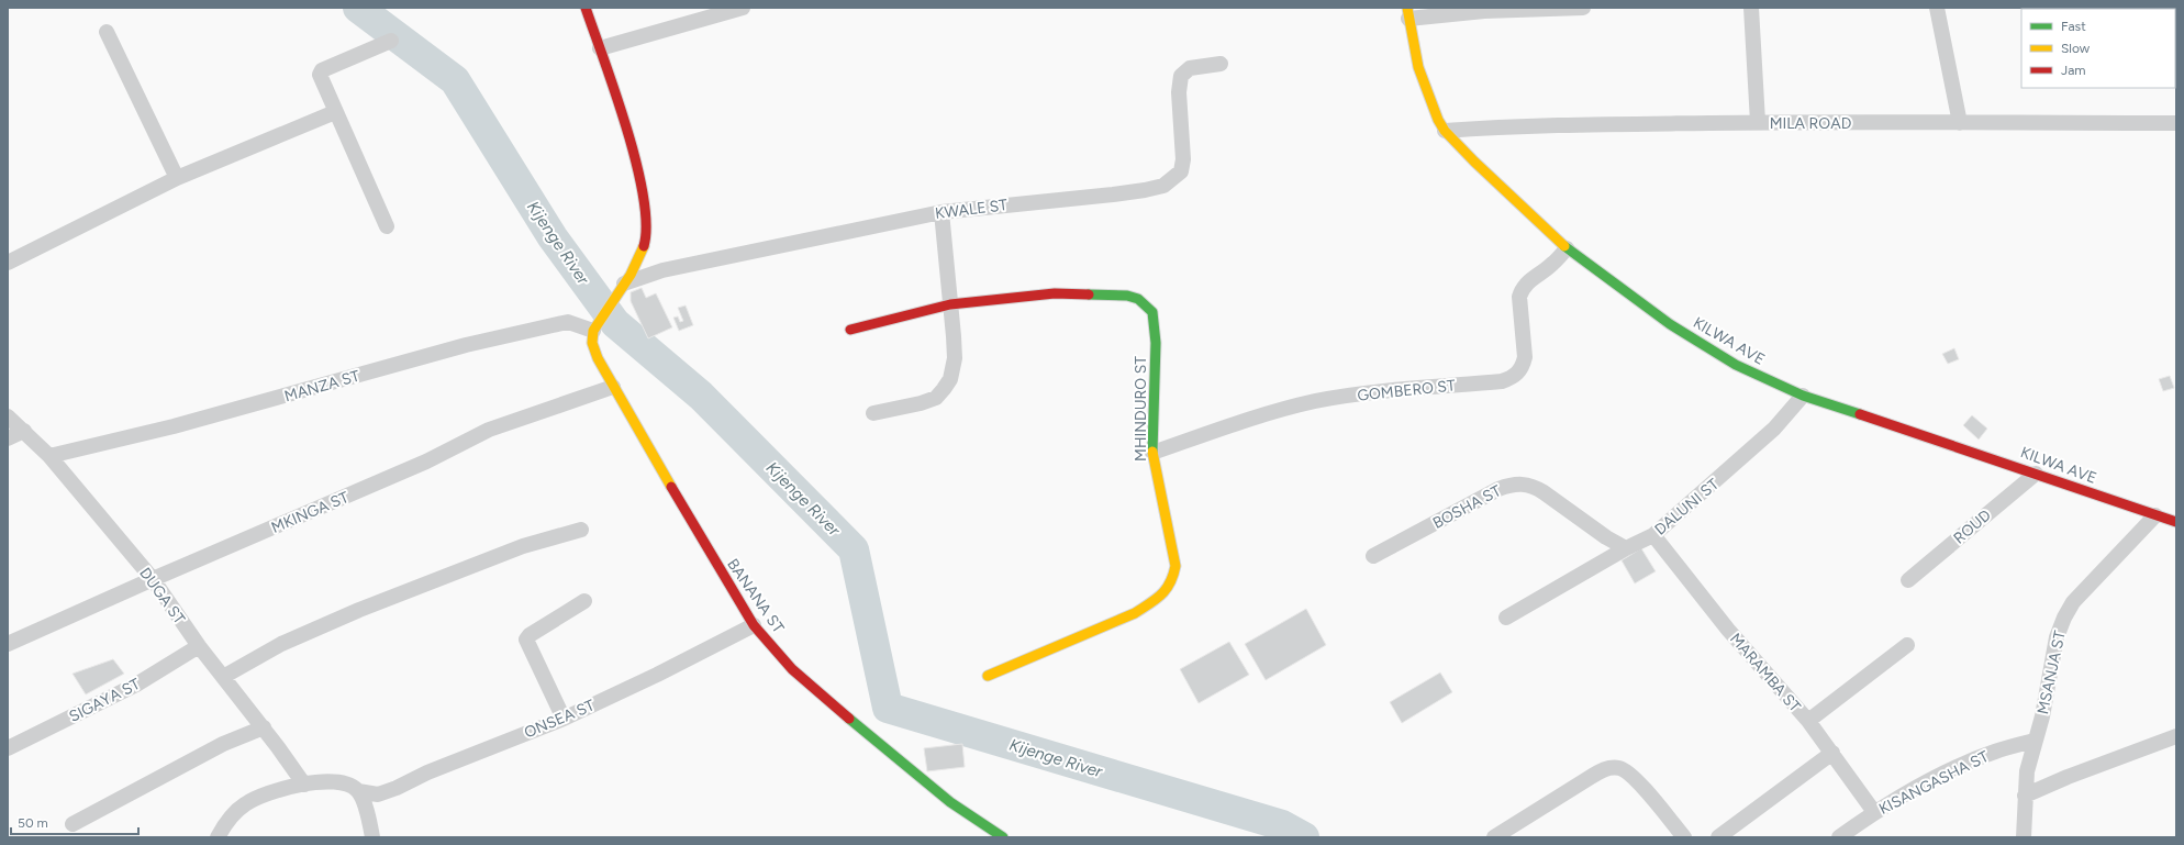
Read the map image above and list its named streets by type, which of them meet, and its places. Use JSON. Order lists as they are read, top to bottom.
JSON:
{
  "streets": {
    "street": [
      "MILA ROAD",
      "KWALE ST",
      "KILWA AVE",
      "MANZA ST",
      "GOMBERO ST",
      "MHINDURO ST",
      "BOSHA ST",
      "DALUNI ST",
      "MKINGA ST",
      "ROUD",
      "DUGA ST",
      "BANANA ST",
      "MARAMBA ST",
      "MSANJA ST",
      "SIGAYA ST",
      "ONSEA ST",
      "KISANGASHA ST"
    ]
  },
  "crossings": [
    ["MILA ROAD", "KILWA AVE"],
    ["KILWA AVE", "GOMBERO ST"],
    ["KILWA AVE", "DALUNI ST"],
    ["KILWA AVE", "ROUD"],
    ["KILWA AVE", "MSANJA ST"],
    ["MANZA ST", "DUGA ST"],
    ["MANZA ST", "BANANA ST"],
    ["GOMBERO ST", "MHINDURO ST"],
    ["BOSHA ST", "DALUNI ST"],
    ["DALUNI ST", "MARAMBA ST"],
    ["MKINGA ST", "DUGA ST"],
    ["MKINGA ST", "BANANA ST"],
    ["DUGA ST", "SIGAYA ST"],
    ["DUGA ST", "ONSEA ST"],
    ["BANANA ST", "ONSEA ST"],
    ["MARAMBA ST", "KISANGASHA ST"],
    ["MSANJA ST", "KISANGASHA ST"]
  ],
  "water": ["Kijenge River"],
  "legend": ["Fast", "Slow", "Jam"],
  "scale_bar": "50 m"
}
